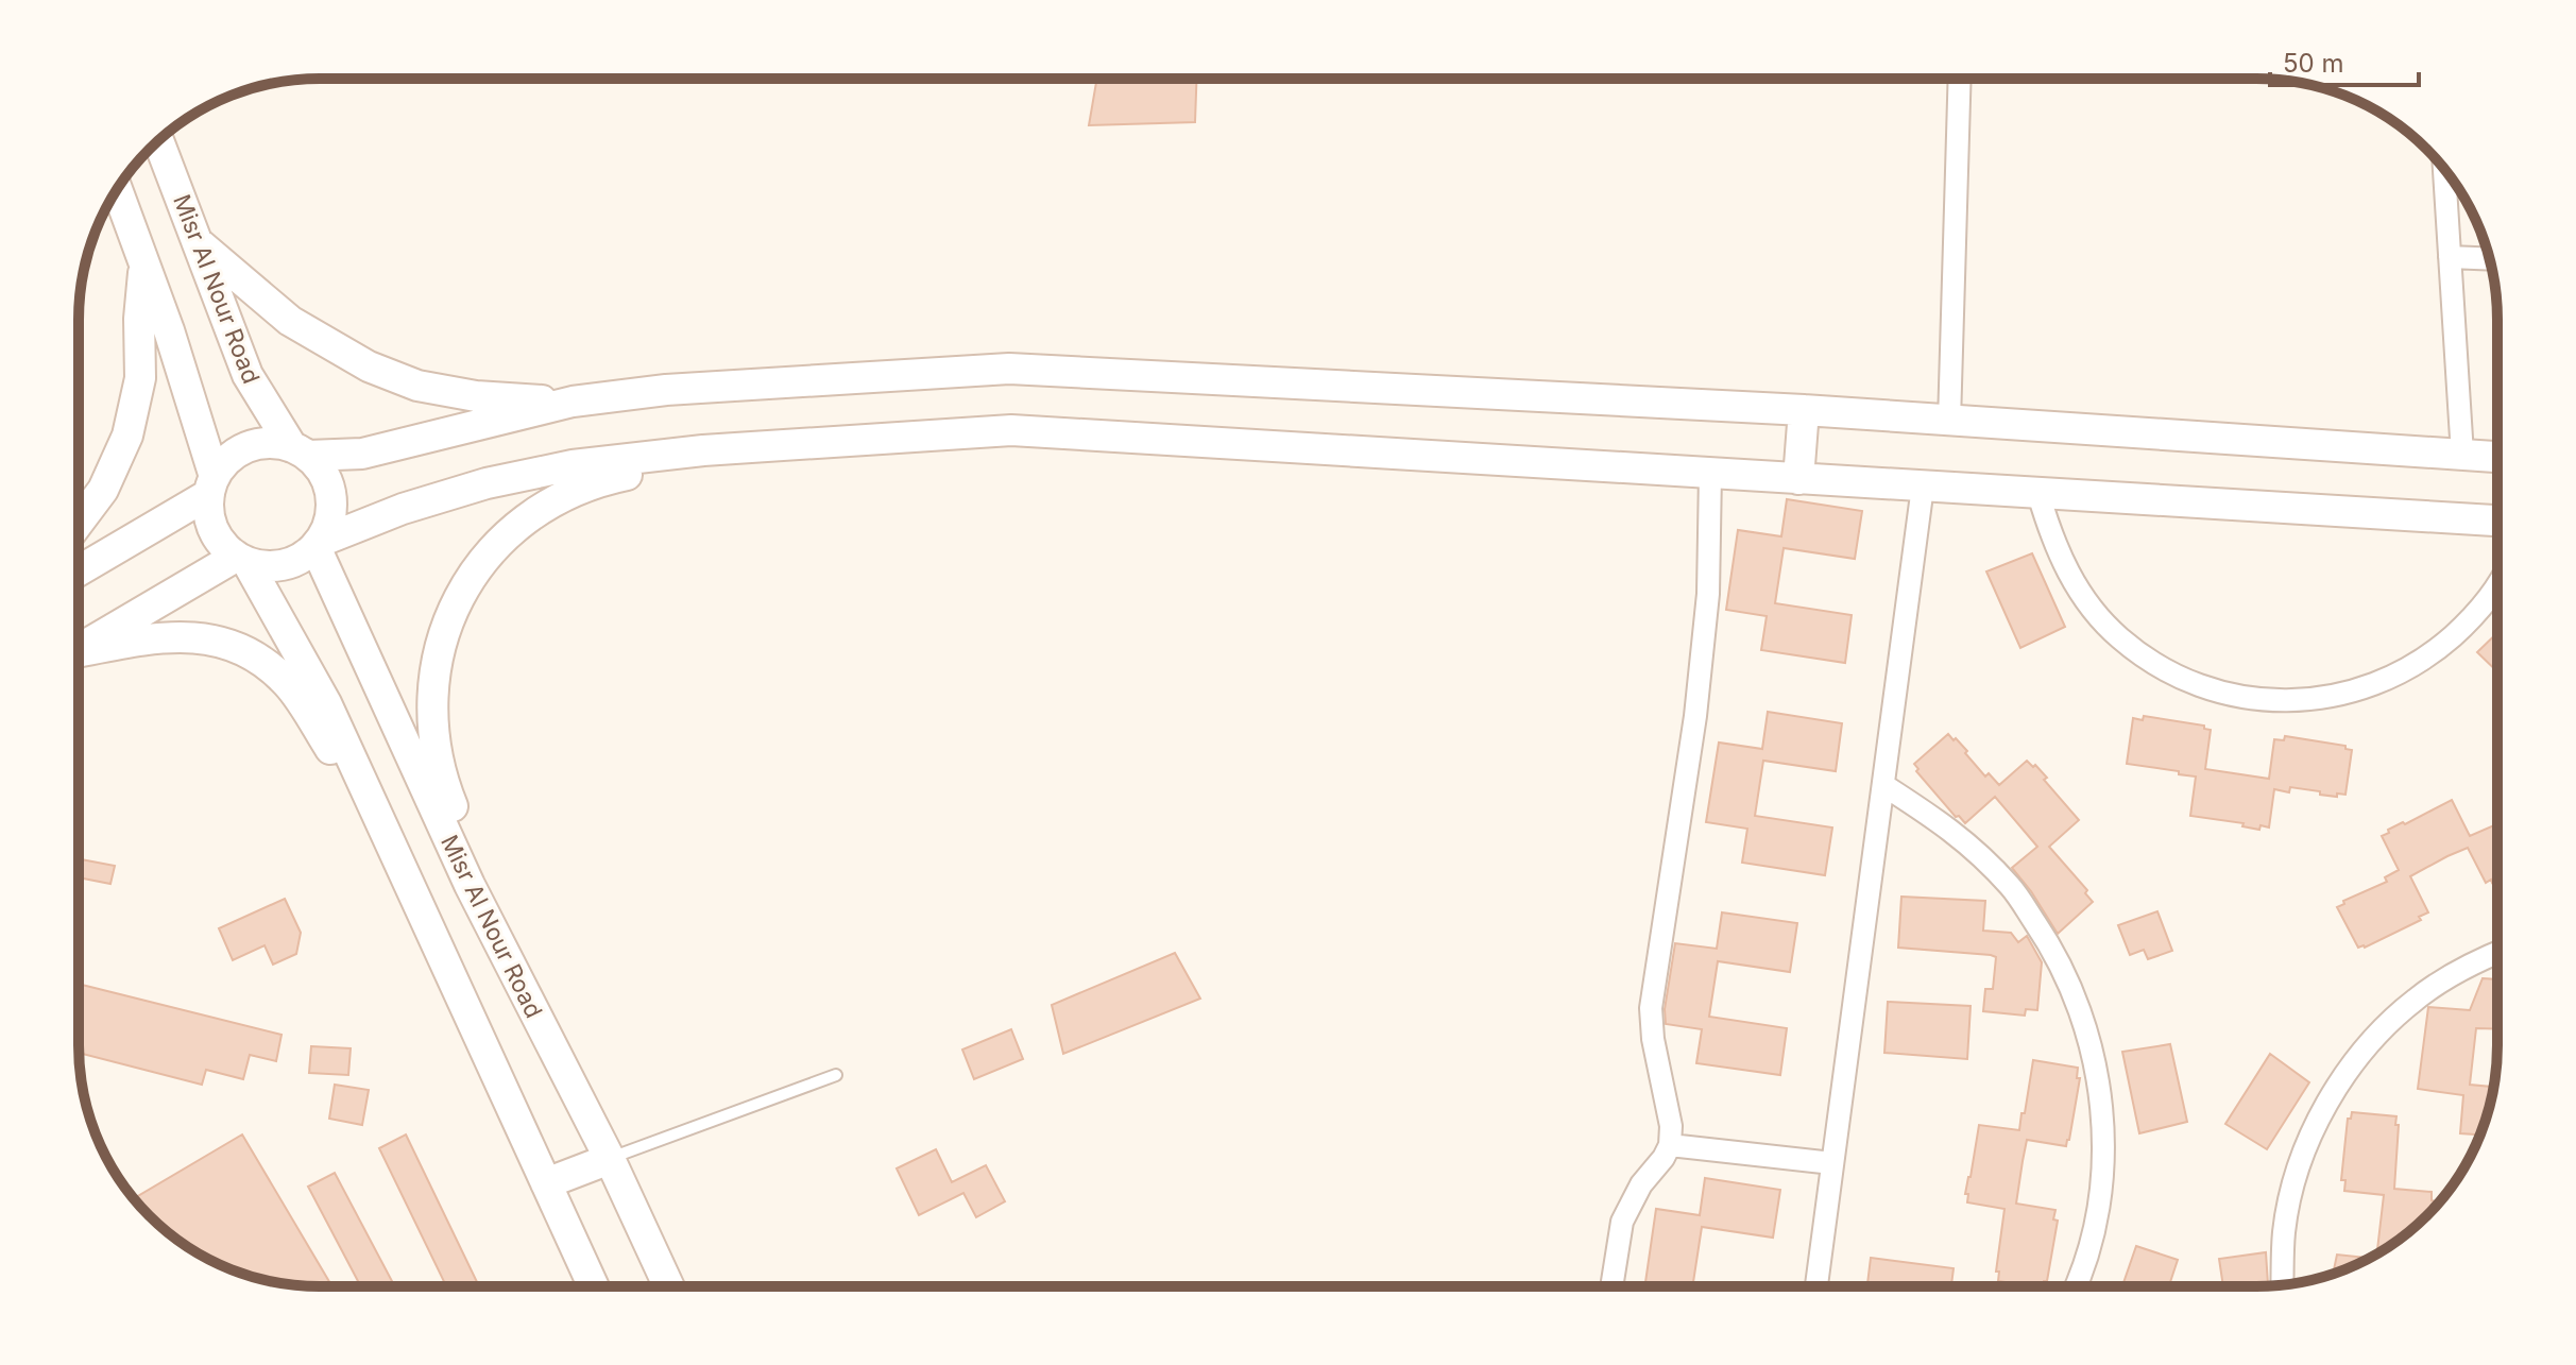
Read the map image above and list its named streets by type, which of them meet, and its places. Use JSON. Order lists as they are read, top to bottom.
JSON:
{
  "streets": {
    "street": ["Misr Al Nour Road"]
  },
  "scale_bar": "50 m"
}
